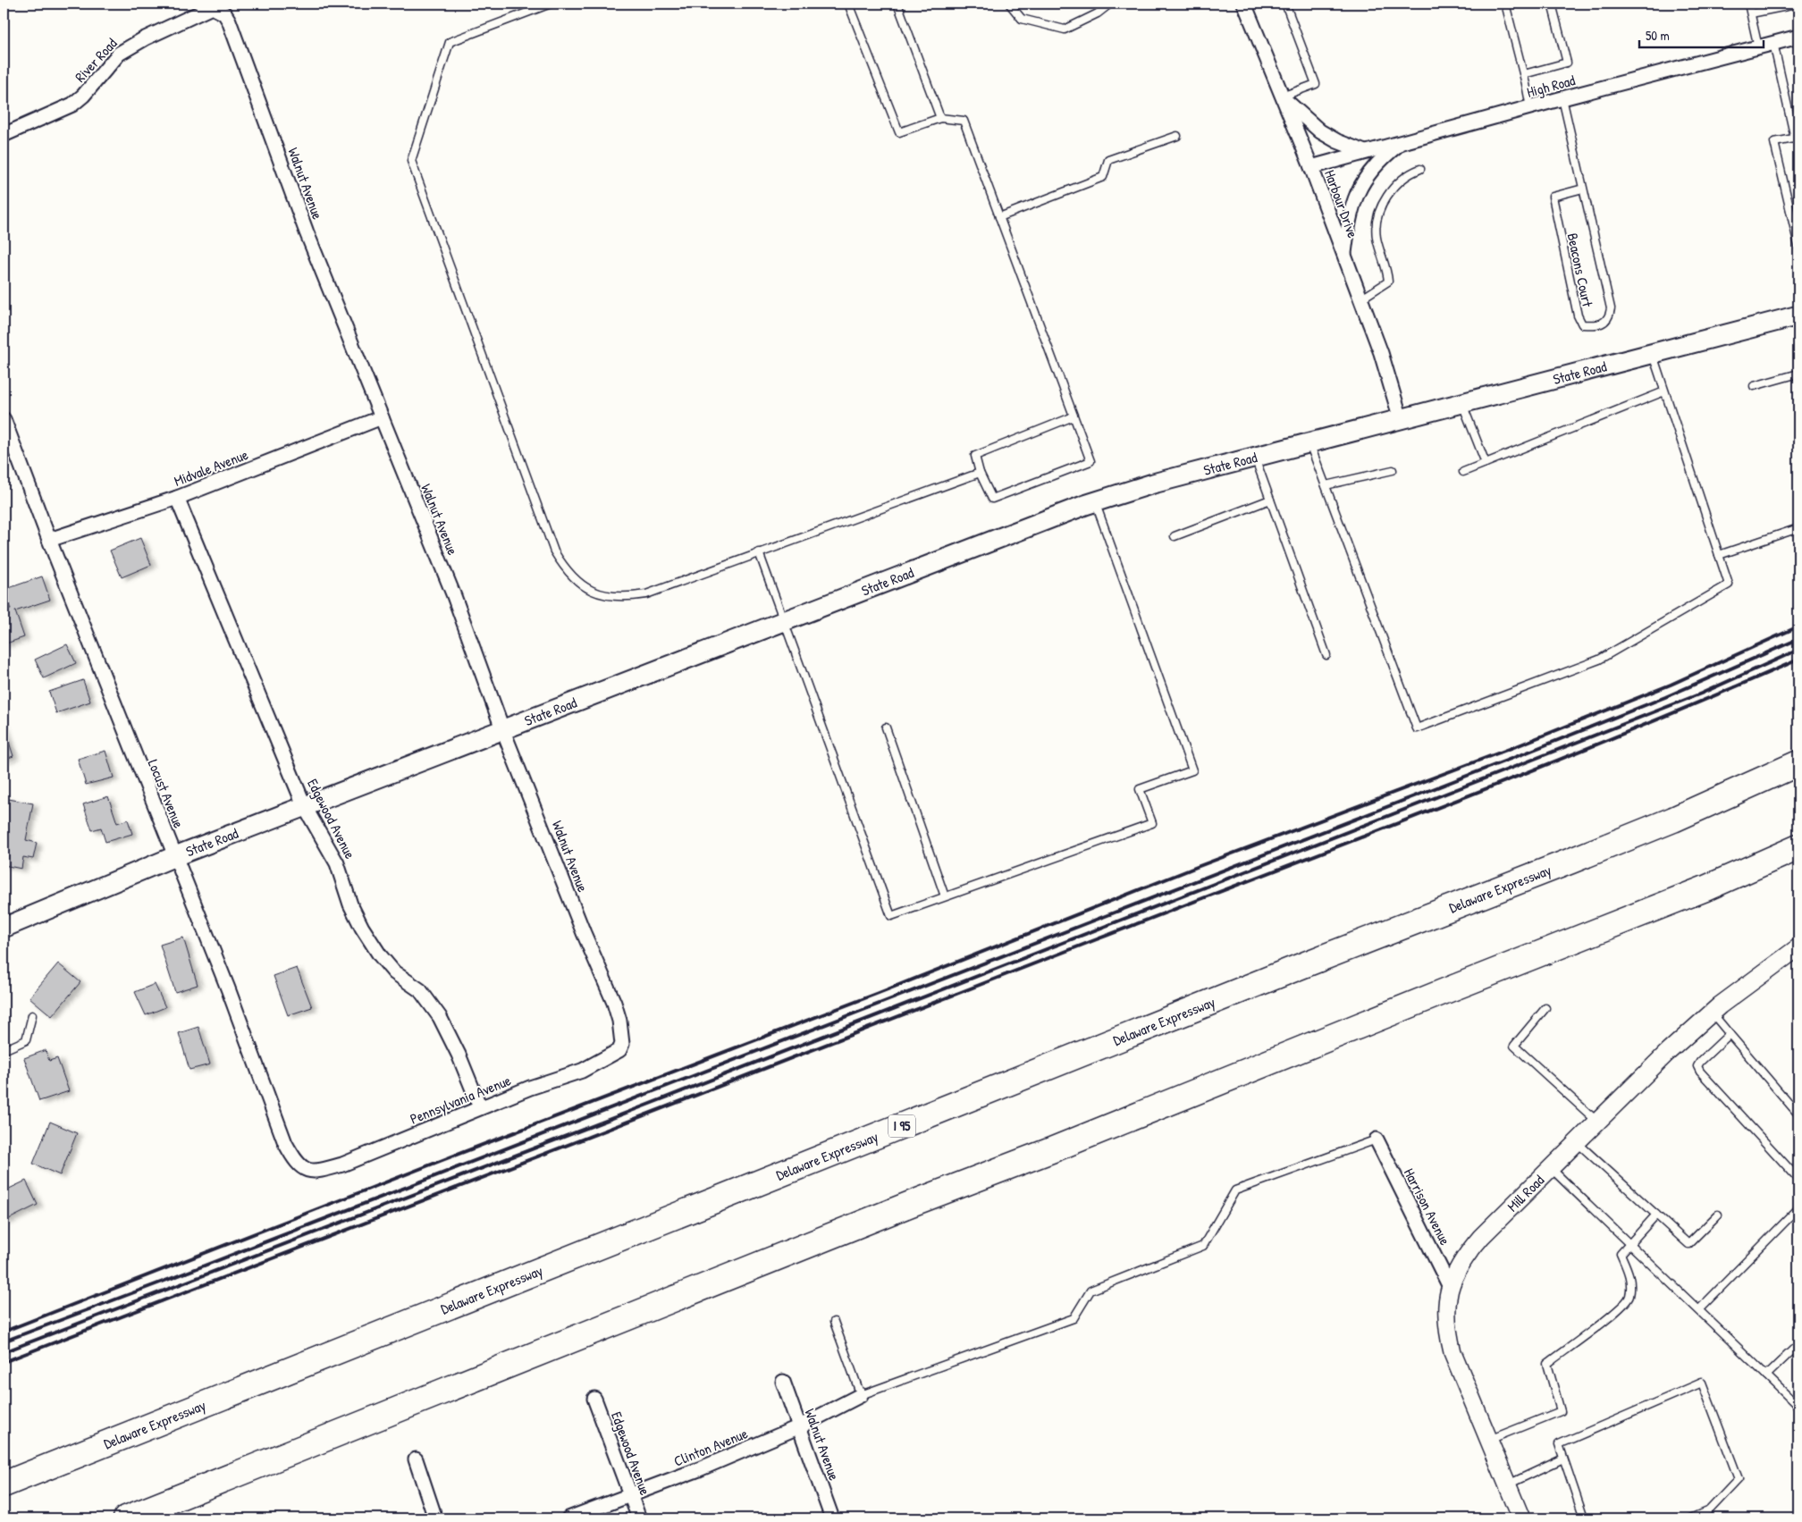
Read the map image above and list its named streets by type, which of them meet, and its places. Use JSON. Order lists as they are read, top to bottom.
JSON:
{
  "streets": {
    "highway": ["Delaware Expressway", "I 95"],
    "main road": ["State Road"],
    "street": [
      "River Road",
      "High Road",
      "Walnut Avenue",
      "Harbour Drive",
      "Midvale Avenue",
      "Locust Avenue",
      "Edgewood Avenue",
      "Pennsylvania Avenue",
      "Mill Road",
      "Harrison Avenue",
      "Clinton Avenue"
    ],
    "lane": ["Beacons Court"]
  },
  "crossings": [
    ["River Road", "Walnut Avenue"],
    ["High Road", "Harbour Drive"],
    ["High Road", "Beacons Court"],
    ["Walnut Avenue", "State Road"],
    ["Walnut Avenue", "Midvale Avenue"],
    ["Walnut Avenue", "Pennsylvania Avenue"],
    ["Walnut Avenue", "Clinton Avenue"],
    ["Harbour Drive", "State Road"],
    ["State Road", "Locust Avenue"],
    ["State Road", "Edgewood Avenue"],
    ["Midvale Avenue", "Locust Avenue"],
    ["Midvale Avenue", "Edgewood Avenue"],
    ["Locust Avenue", "Pennsylvania Avenue"],
    ["Edgewood Avenue", "Pennsylvania Avenue"],
    ["Edgewood Avenue", "Clinton Avenue"],
    ["Mill Road", "Harrison Avenue"]
  ],
  "scale_bar": "50 m"
}
